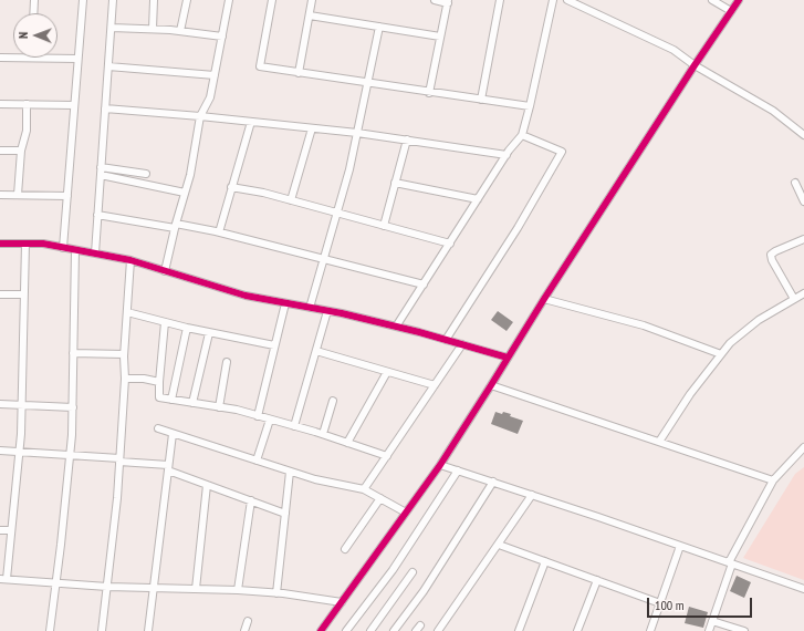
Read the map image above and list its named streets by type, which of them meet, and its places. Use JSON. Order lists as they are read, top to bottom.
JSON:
{
  "scale_bar": "100 m",
  "north": "left"
}
